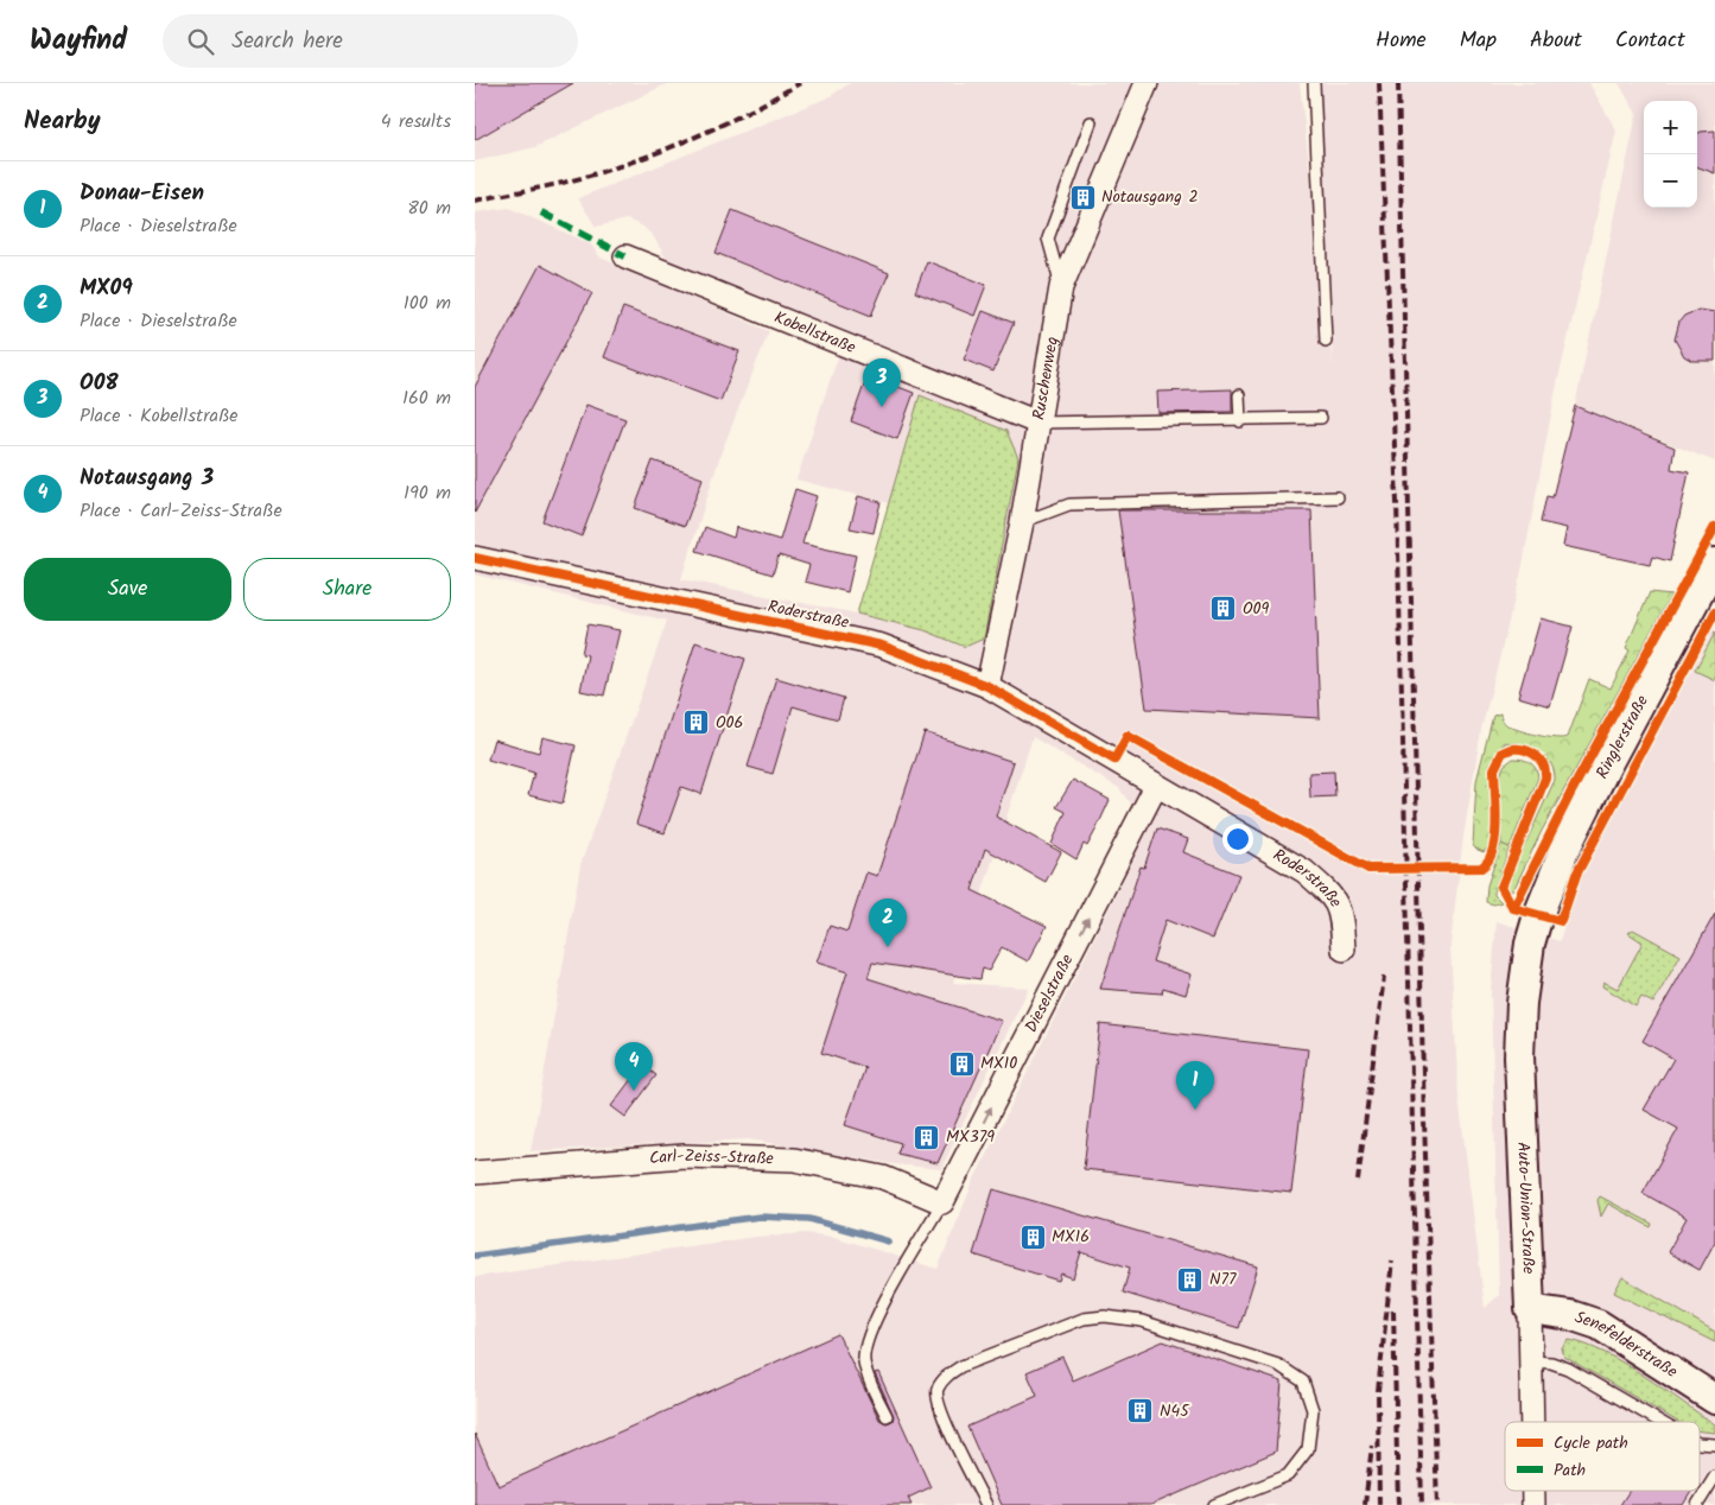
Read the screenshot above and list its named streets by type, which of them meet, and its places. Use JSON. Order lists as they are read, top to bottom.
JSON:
{
  "streets": {
    "street": [
      "Kobellstraße",
      "Ruschenweg",
      "Roderstraße",
      "Ringlerstraße",
      "Dieselstraße",
      "Carl-Zeiss-Straße",
      "Auto-Union-Straße",
      "Senefelderstraße"
    ]
  },
  "crossings": [
    ["Kobellstraße", "Ruschenweg"],
    ["Ruschenweg", "Roderstraße"],
    ["Roderstraße", "Dieselstraße"],
    ["Ringlerstraße", "Auto-Union-Straße"],
    ["Dieselstraße", "Carl-Zeiss-Straße"],
    ["Auto-Union-Straße", "Senefelderstraße"]
  ],
  "one_way": ["Dieselstraße"],
  "places": {
    "building": [
      "Notausgang 2",
      "O09",
      "O06",
      "MX10",
      "MX379",
      "MX16",
      "N77",
      "N45"
    ]
  },
  "legend": ["Cycle path", "Path"],
  "page": {
    "header": "Wayfind",
    "search": "Search here",
    "nav": [
      "Home",
      "Map",
      "About",
      "Contact"
    ],
    "heading": ["Nearby", "4 results"],
    "map_buttons": ["+", "−"],
    "list": [
      {
        "mark": "1",
        "name": "Donau-Eisen",
        "note": "Place · Dieselstraße",
        "value": "80 m"
      },
      {
        "mark": "2",
        "name": "MX09",
        "note": "Place · Dieselstraße",
        "value": "100 m"
      },
      {
        "mark": "3",
        "name": "O08",
        "note": "Place · Kobellstraße",
        "value": "160 m"
      },
      {
        "mark": "4",
        "name": "Notausgang 3",
        "note": "Place · Carl-Zeiss-Straße",
        "value": "190 m"
      }
    ],
    "pins": [
      "3",
      "2",
      "4",
      "1"
    ],
    "buttons": ["Save", "Share"]
  }
}
